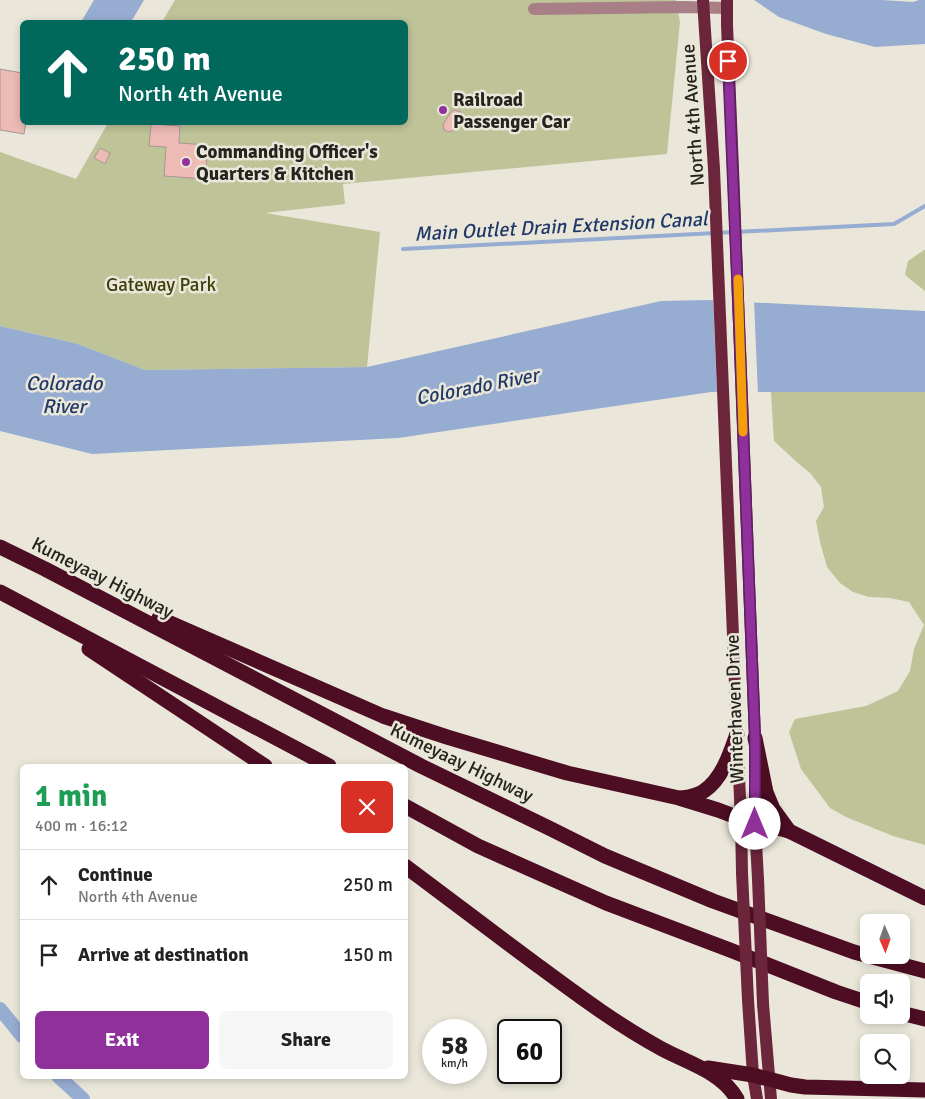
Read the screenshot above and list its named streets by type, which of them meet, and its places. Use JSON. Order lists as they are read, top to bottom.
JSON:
{
  "streets": {
    "highway": ["Kumeyaay Highway"],
    "main road": ["North 4th Avenue", "Winterhaven Drive"]
  },
  "crossings": [
    ["North 4th Avenue", "Winterhaven Drive"]
  ],
  "water": ["Main Outlet Drain Extension Canal", "Colorado River"],
  "parks": ["Gateway Park"],
  "places": ["Railroad Passenger Car", "Commanding Officer's Quarters & Kitchen"],
  "north": "bottom",
  "page": {
    "turn": ["250 m", "North 4th Avenue"],
    "heading": ["1 min", "400 m · 16:12"],
    "list": [
      {
        "name": "Continue",
        "note": "North 4th Avenue",
        "value": "250 m"
      },
      {
        "name": "Arrive at destination",
        "value": "150 m"
      }
    ],
    "buttons": ["Exit", "Share"],
    "speed": "58 km/h",
    "limit": "60"
  }
}
